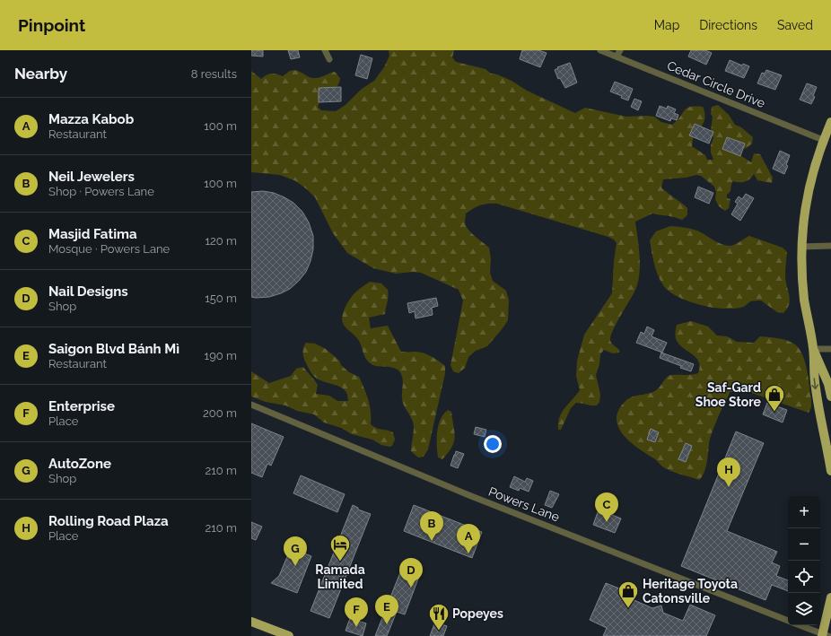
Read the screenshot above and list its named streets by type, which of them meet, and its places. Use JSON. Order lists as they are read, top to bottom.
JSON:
{
  "streets": {
    "street": ["Cedar Circle Drive", "Powers Lane"]
  },
  "places": {
    "shop": ["Saf-Gard Shoe Store", "Heritage Toyota Catonsville"],
    "hotel": ["Ramada Limited"],
    "restaurant": ["Popeyes"]
  },
  "page": {
    "header": "Pinpoint",
    "nav": ["Map", "Directions", "Saved"],
    "heading": ["Nearby", "8 results"],
    "list": [
      {
        "mark": "A",
        "name": "Mazza Kabob",
        "note": "Restaurant",
        "value": "100 m"
      },
      {
        "mark": "B",
        "name": "Neil Jewelers",
        "note": "Shop · Powers Lane",
        "value": "100 m"
      },
      {
        "mark": "C",
        "name": "Masjid Fatima",
        "note": "Mosque · Powers Lane",
        "value": "120 m"
      },
      {
        "mark": "D",
        "name": "Nail Designs",
        "note": "Shop",
        "value": "150 m"
      },
      {
        "mark": "E",
        "name": "Saigon Blvd Bánh Mì",
        "note": "Restaurant",
        "value": "190 m"
      },
      {
        "mark": "F",
        "name": "Enterprise",
        "note": "Place",
        "value": "200 m"
      },
      {
        "mark": "G",
        "name": "AutoZone",
        "note": "Shop",
        "value": "210 m"
      },
      {
        "mark": "H",
        "name": "Rolling Road Plaza",
        "note": "Place",
        "value": "210 m"
      }
    ],
    "pins": [
      "H",
      "C",
      "B",
      "A",
      "G",
      "D",
      "E",
      "F"
    ],
    "map_buttons": ["+", "−"]
  }
}
